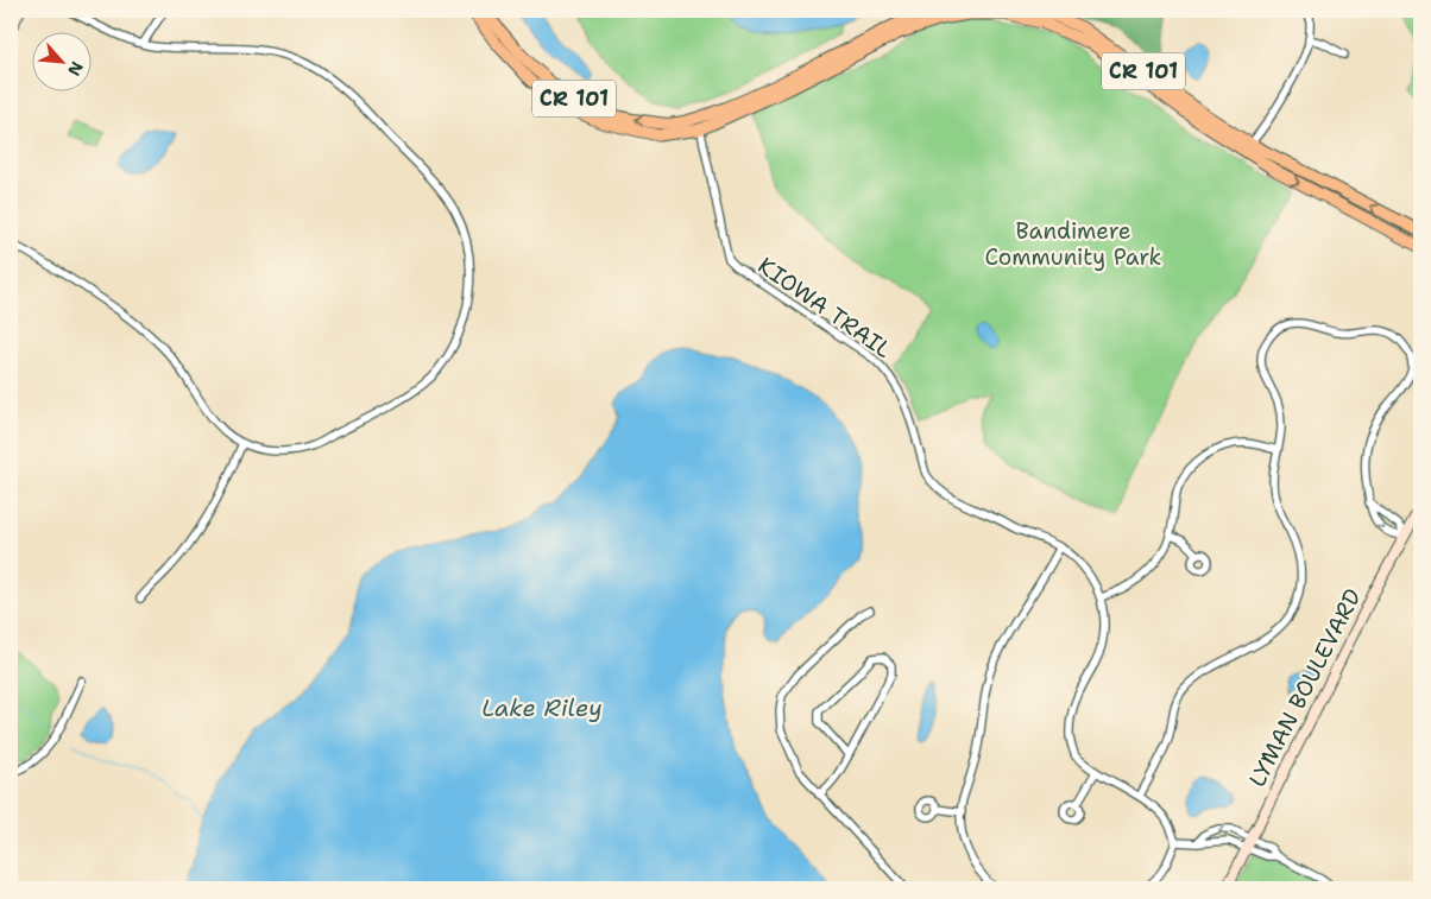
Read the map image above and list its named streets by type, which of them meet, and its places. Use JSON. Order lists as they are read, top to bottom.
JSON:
{
  "streets": {
    "main road": ["CR 101"],
    "street": ["KIOWA TRAIL", "LYMAN BOULEVARD"]
  },
  "crossings": [
    ["CR 101", "KIOWA TRAIL"]
  ],
  "water": ["Lake Riley"],
  "parks": ["Bandimere Community Park"],
  "north": "bottom right"
}
